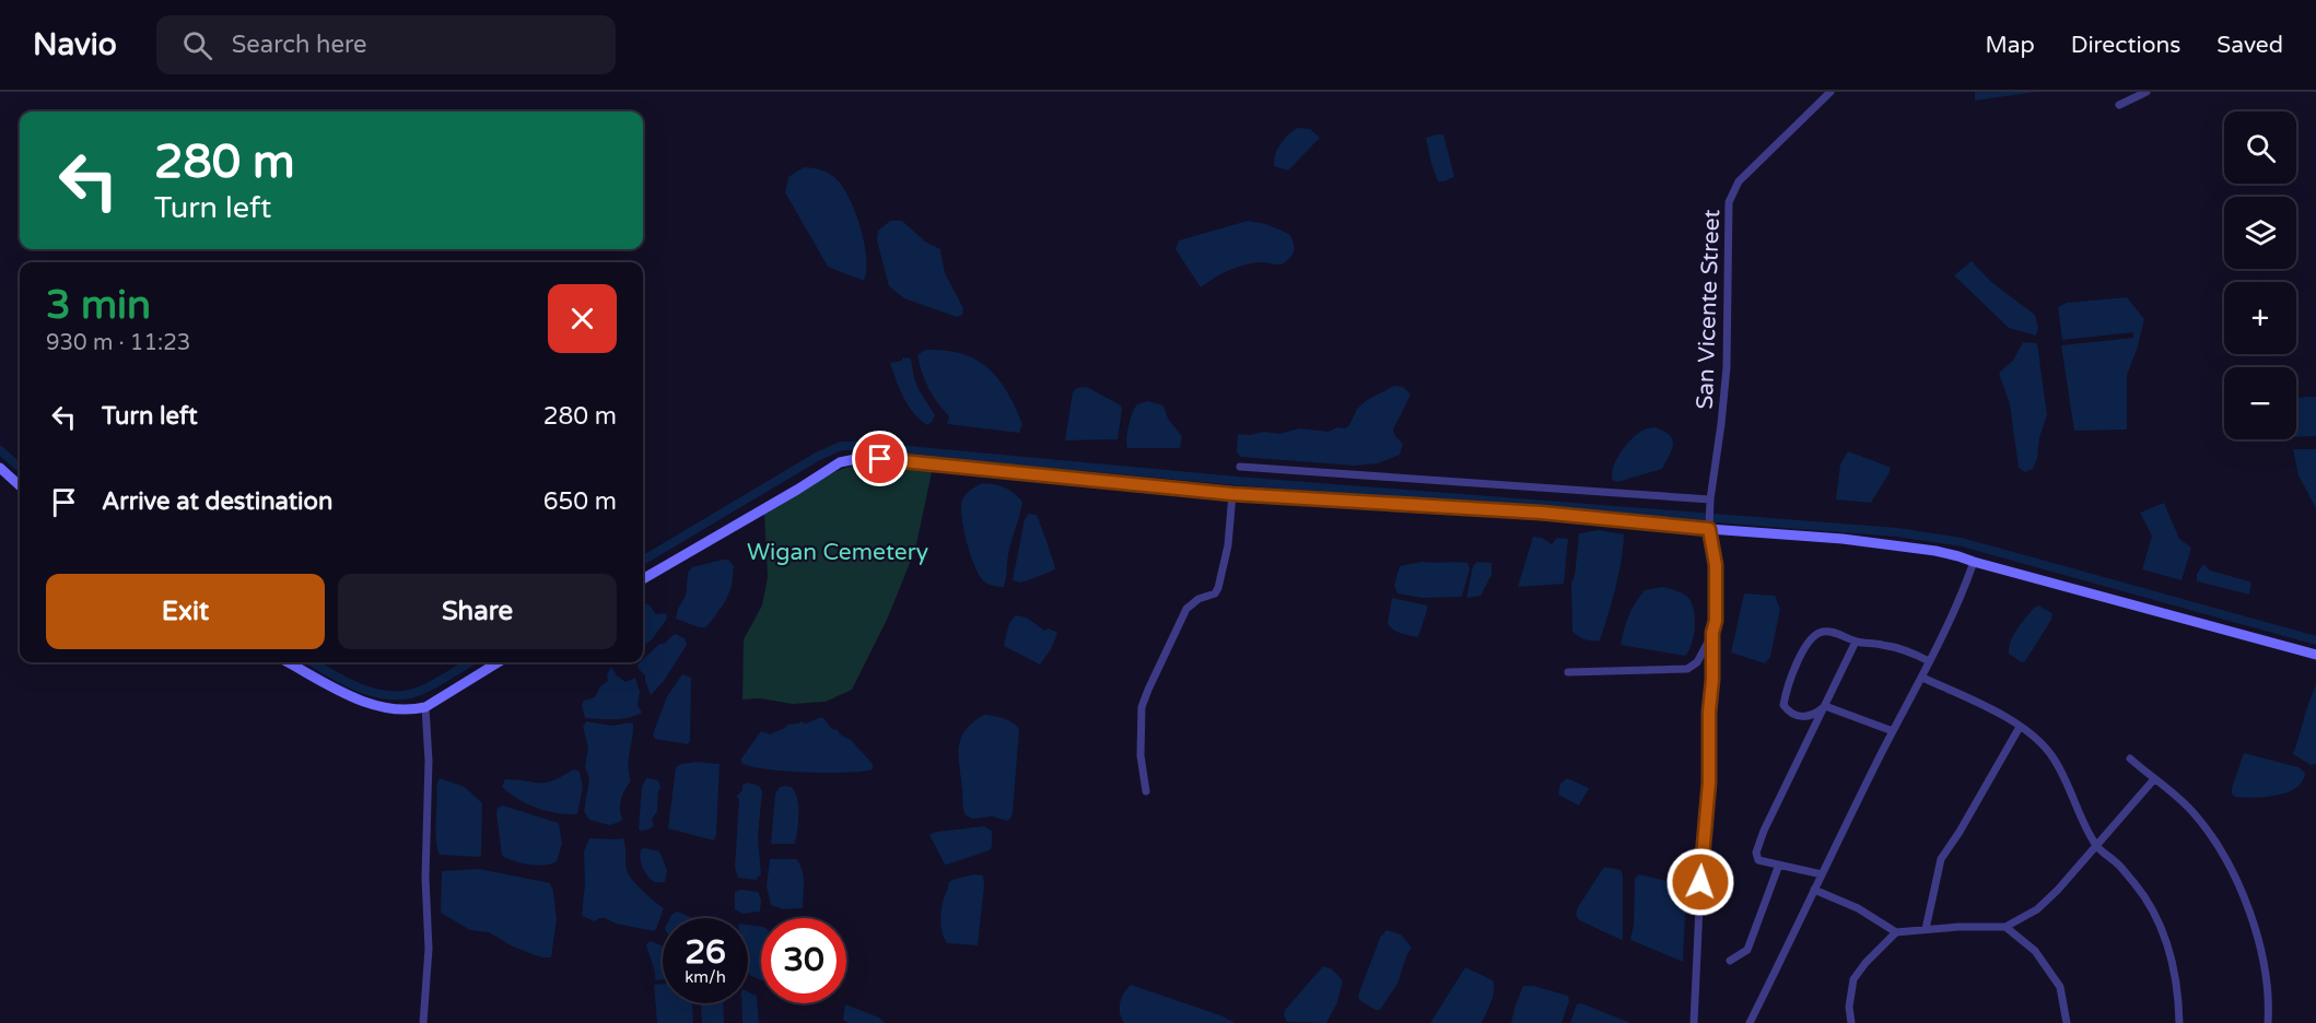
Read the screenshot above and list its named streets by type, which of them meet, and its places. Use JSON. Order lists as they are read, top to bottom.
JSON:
{
  "streets": {
    "street": ["San Vicente Street"]
  },
  "parks": ["Wigan Cemetery"],
  "page": {
    "header": "Navio",
    "search": "Search here",
    "nav": ["Map", "Directions", "Saved"],
    "map_buttons": ["+", "−"],
    "turn": ["280 m", "Turn left"],
    "heading": ["3 min", "930 m · 11:23"],
    "list": [
      {
        "name": "Turn left",
        "value": "280 m"
      },
      {
        "name": "Arrive at destination",
        "value": "650 m"
      }
    ],
    "buttons": ["Exit", "Share"],
    "speed": "26 km/h",
    "limit": "30"
  }
}
